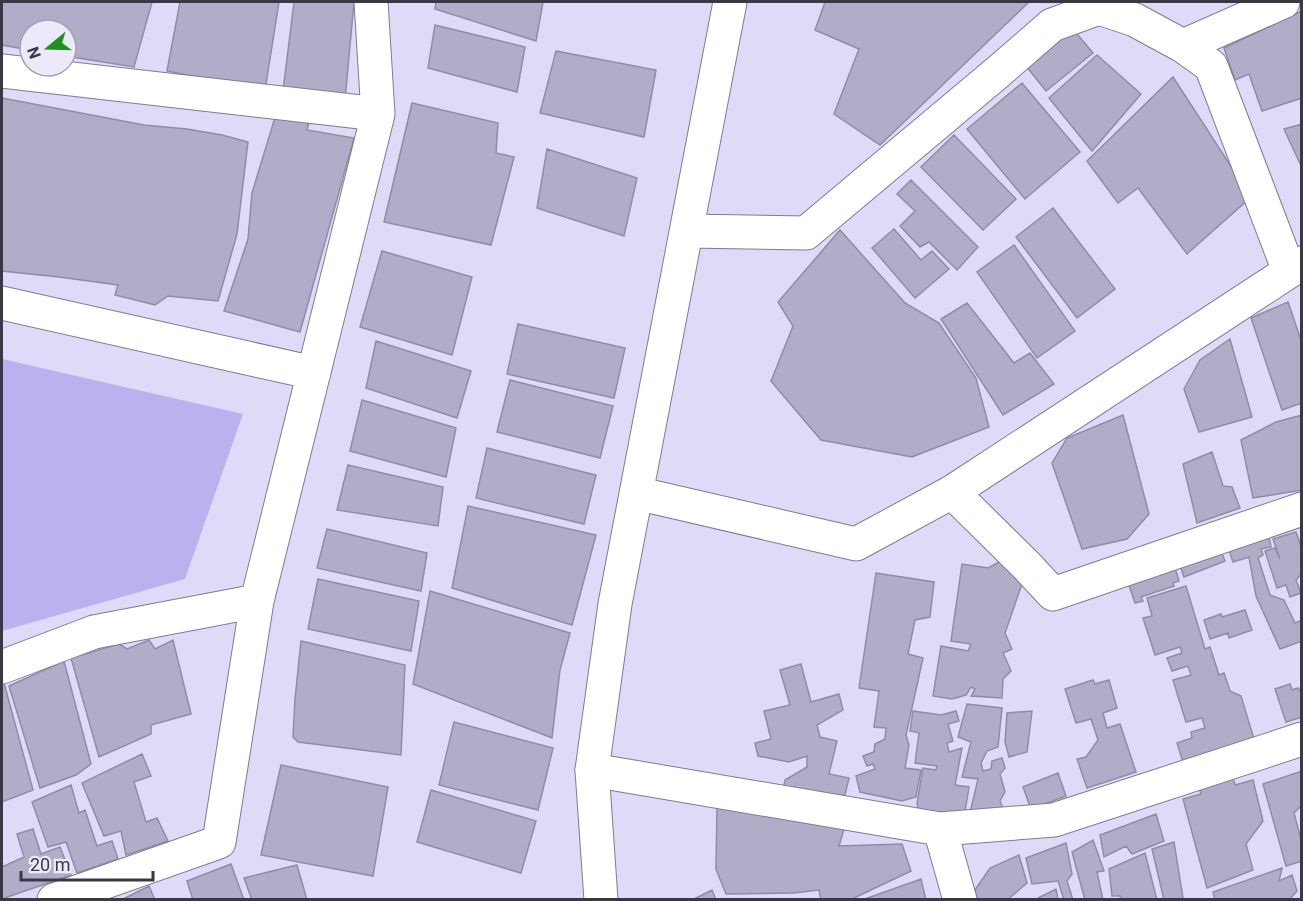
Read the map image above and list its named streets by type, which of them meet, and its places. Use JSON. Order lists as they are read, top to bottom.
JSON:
{
  "scale_bar": "20 m",
  "north": "left"
}
